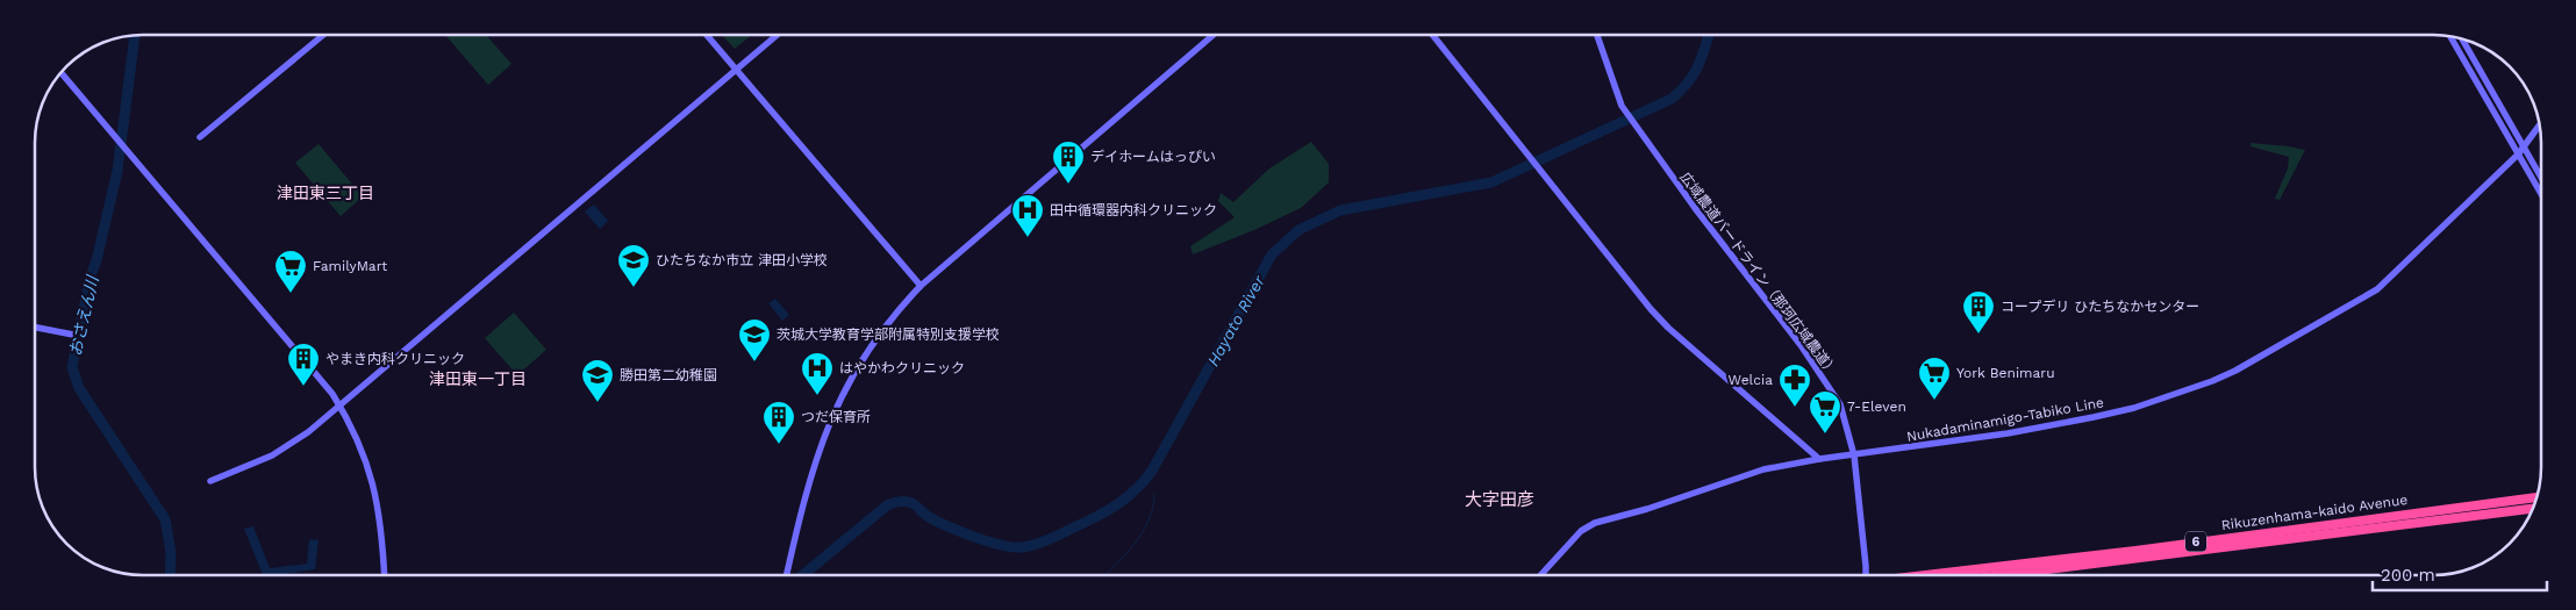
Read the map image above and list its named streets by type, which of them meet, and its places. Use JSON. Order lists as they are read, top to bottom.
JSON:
{
  "streets": {
    "highway": ["Rikuzenhama-kaido Avenue", "6"],
    "street": ["広域農道バードライン（那珂広域農道）", "Nukadaminamigo-Tabiko Line"]
  },
  "crossings": [
    ["広域農道バードライン（那珂広域農道）", "Nukadaminamigo-Tabiko Line"]
  ],
  "districts": ["津田東三丁目", "津田東一丁目", "大字田彦"],
  "water": ["おさえん川", "Hayato River"],
  "places": {
    "building": [
      "デイホームはっぴい",
      "コープデリ ひたちなかセンター",
      "やまき内科クリニック",
      "つだ保育所"
    ],
    "hospital": ["田中循環器内科クリニック", "はやかわクリニック"],
    "school or university": ["ひたちなか市立 津田小学校", "茨城大学教育学部附属特別支援学校", "勝田第二幼稚園"],
    "supermarket": ["FamilyMart", "York Benimaru", "7-Eleven"],
    "pharmacy": ["Welcia"]
  },
  "scale_bar": "200 m"
}
